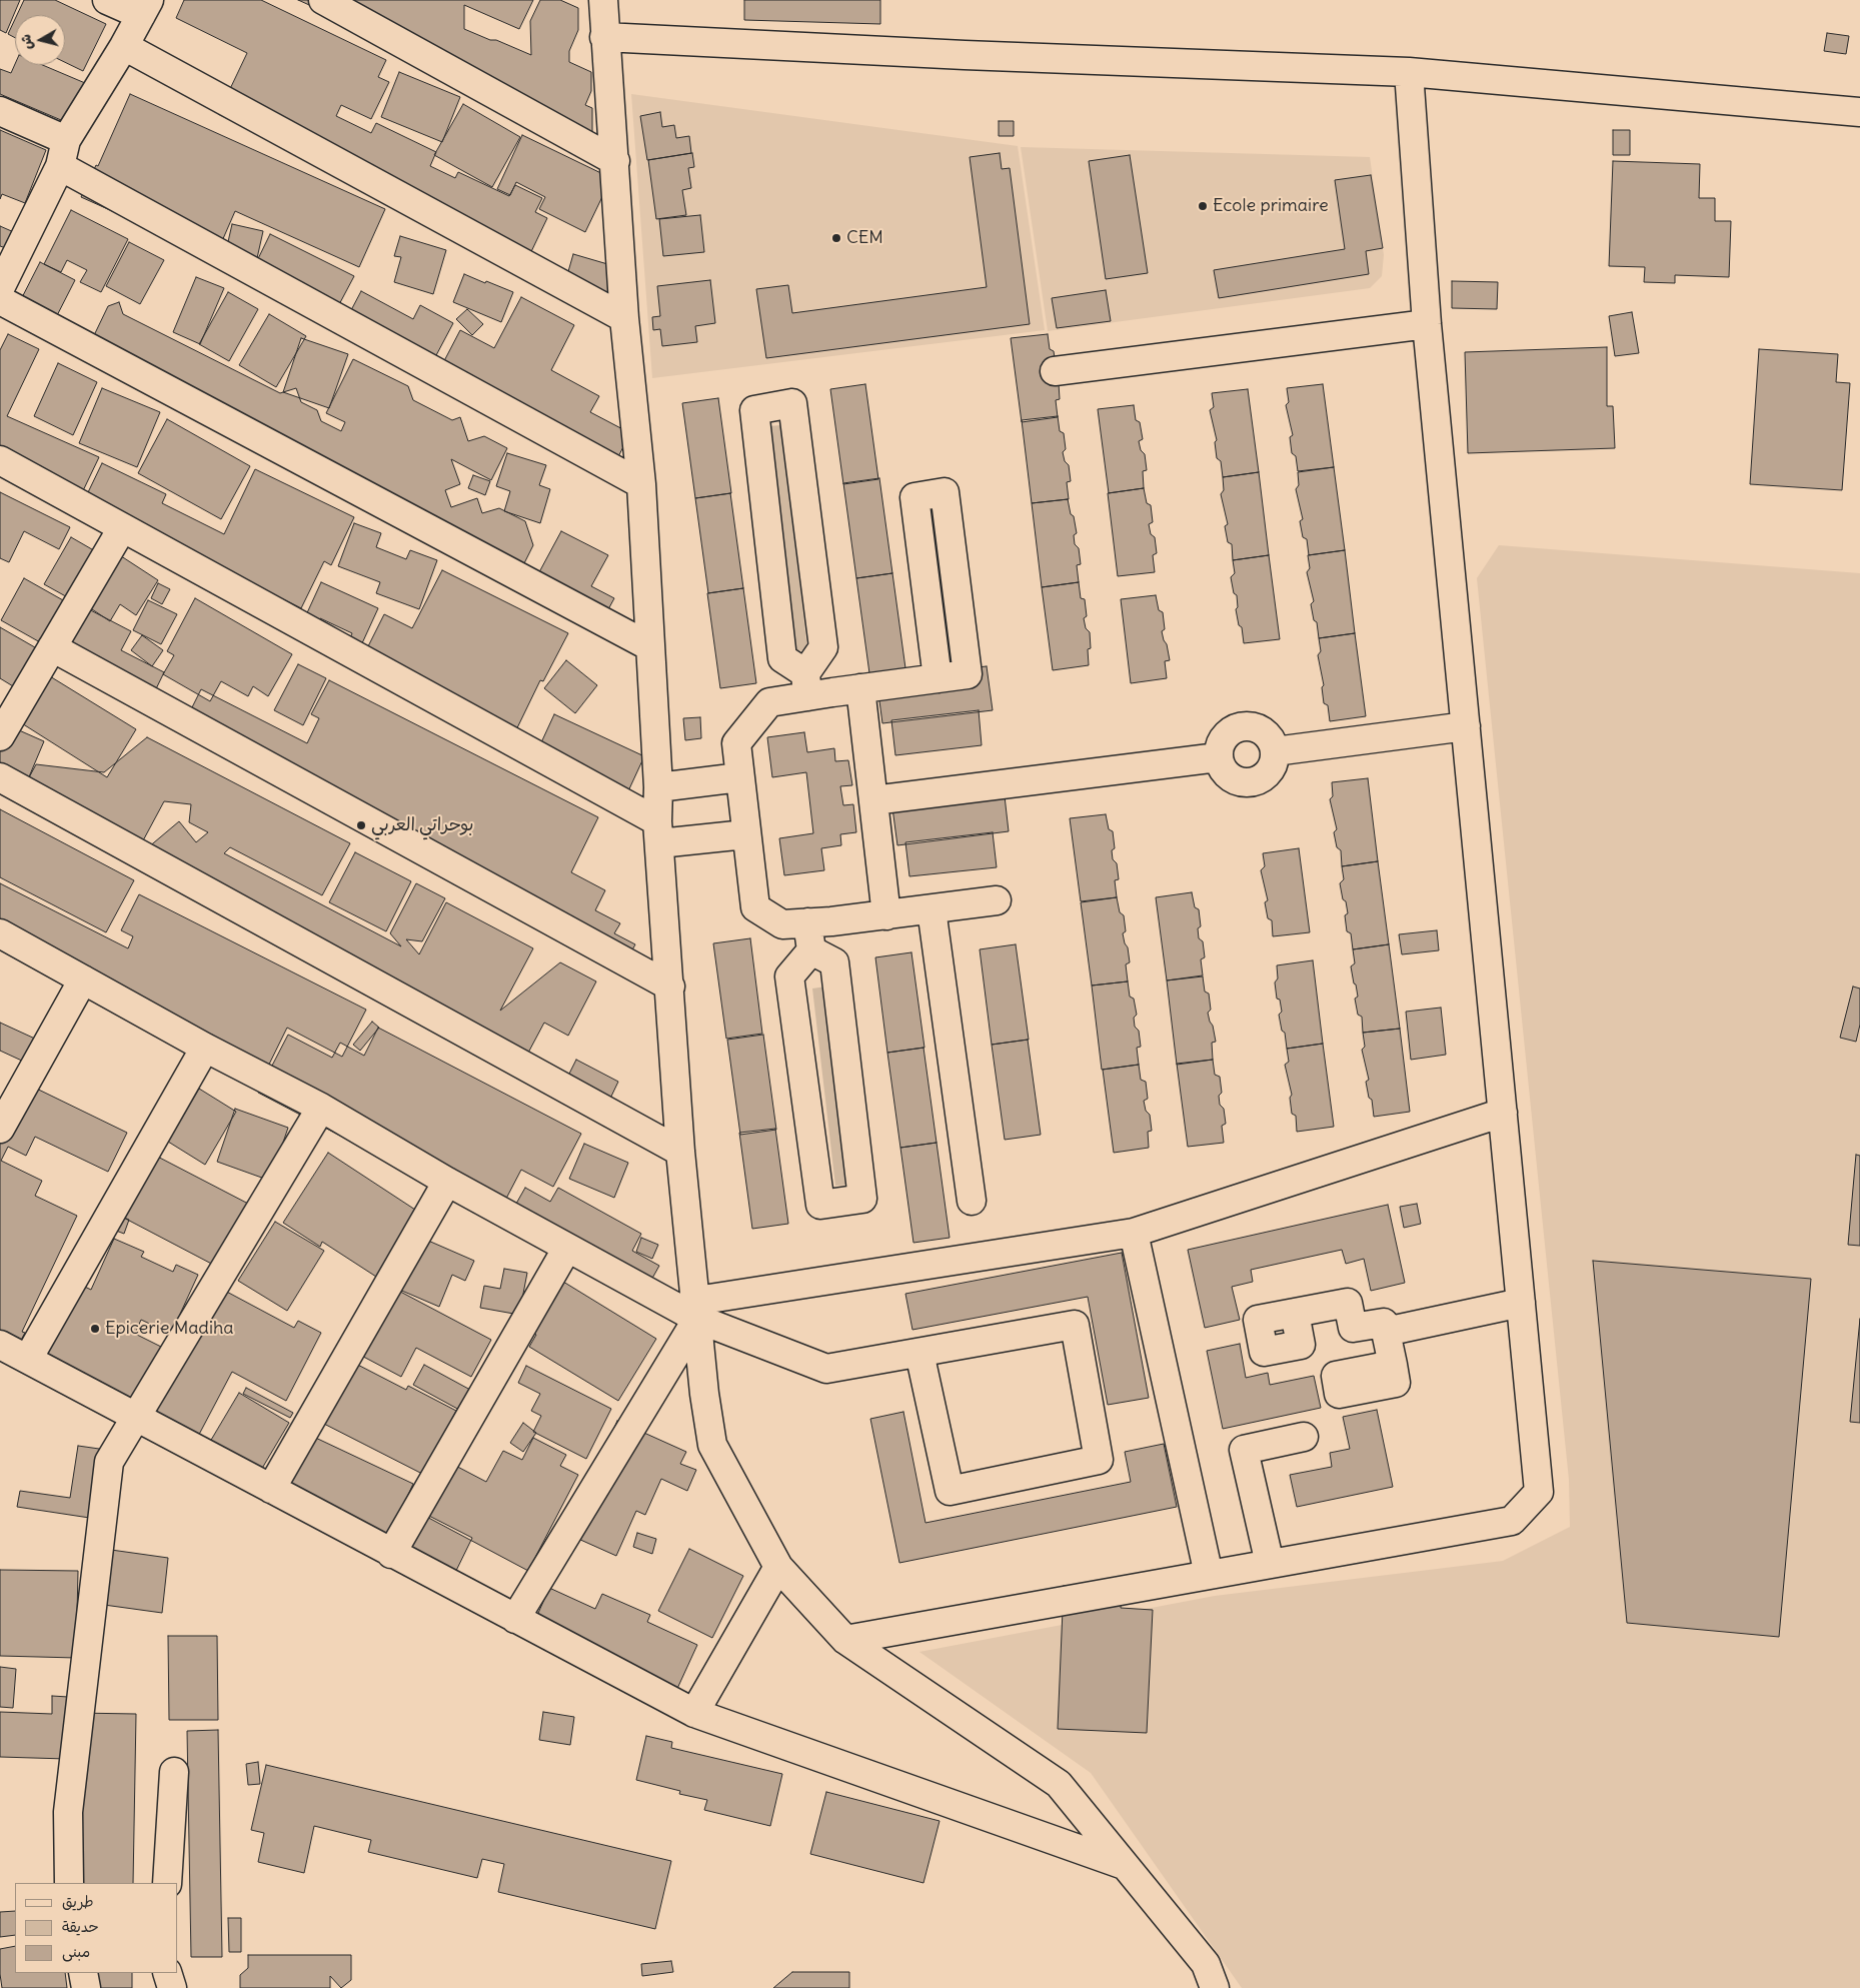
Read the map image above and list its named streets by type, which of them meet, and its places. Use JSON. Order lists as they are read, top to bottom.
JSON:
{
  "places": [
    "Ecole primaire",
    "CEM",
    "بوحراتي العربي",
    "Epicerie Madiha"
  ],
  "legend": ["طريق", "حديقة", "مبنى"],
  "north": "left"
}
